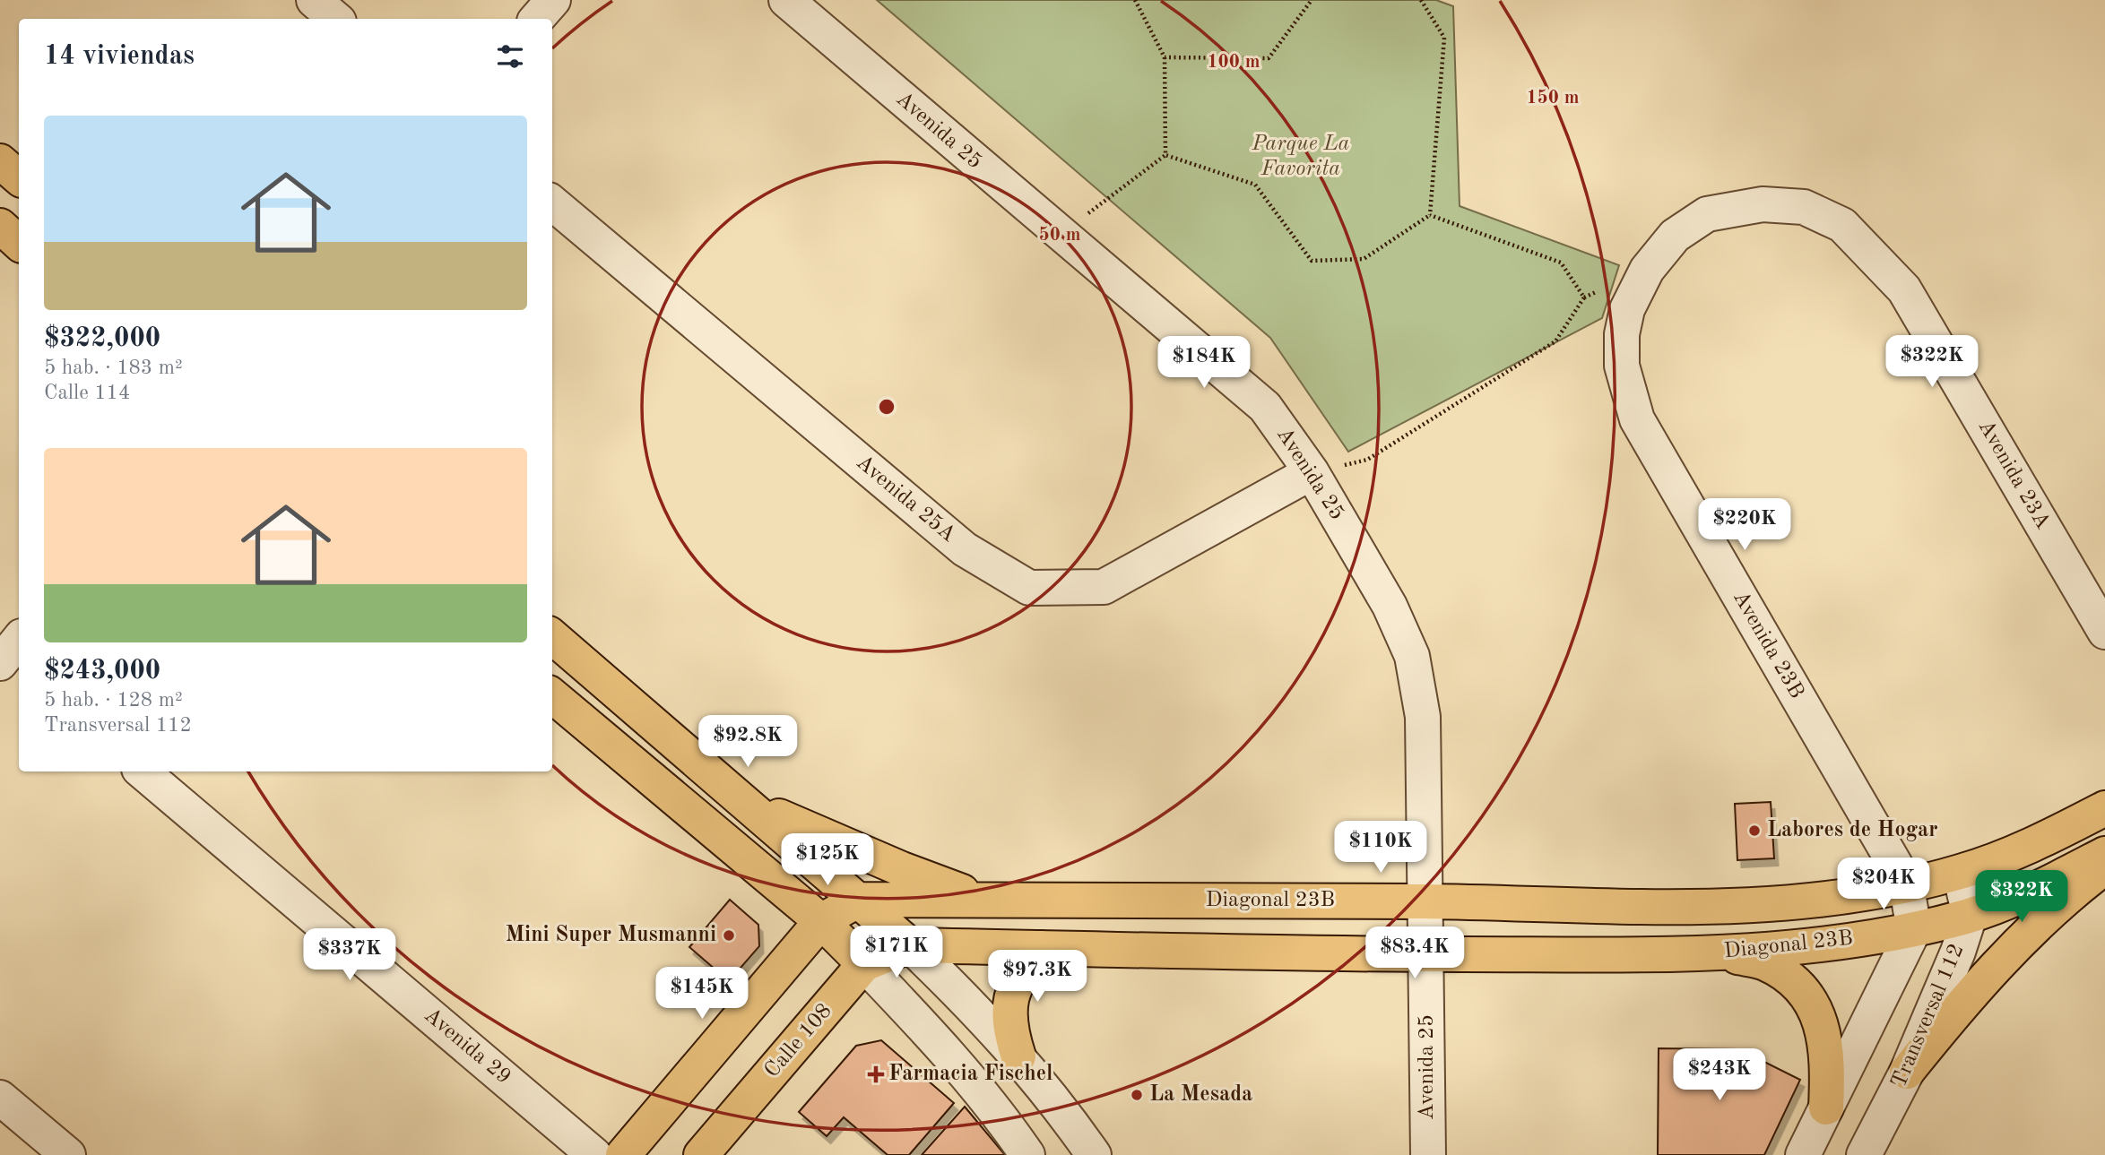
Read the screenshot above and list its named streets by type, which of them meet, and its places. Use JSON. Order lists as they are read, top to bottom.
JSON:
{
  "streets": {
    "main road": ["Diagonal 23B", "Calle 108"],
    "street": [
      "Avenida 25",
      "Avenida 23A",
      "Avenida 25A",
      "Avenida 23B",
      "Transversal 112",
      "Avenida 29"
    ]
  },
  "crossings": [
    ["Avenida 25", "Avenida 25A"],
    ["Avenida 25", "Diagonal 23B"],
    ["Avenida 23A", "Avenida 23B"],
    ["Avenida 23B", "Diagonal 23B"],
    ["Diagonal 23B", "Transversal 112"],
    ["Diagonal 23B", "Calle 108"]
  ],
  "parks": ["Parque La Favorita"],
  "places": {
    "other": ["Labores de Hogar", "Mini Super Musmanni", "La Mesada"],
    "health": ["Farmacia Fischel"]
  },
  "page": {
    "heading": "14 viviendas",
    "list": [
      {
        "name": "$322,000",
        "note": "5 hab. · 183 m² · Calle 114"
      },
      {
        "name": "$243,000",
        "note": "5 hab. · 128 m² · Transversal 112"
      }
    ],
    "price": [
      "$322K",
      "$184K",
      "$220K",
      "$92.8K",
      "$110K",
      "$125K",
      "$204K",
      "$322K",
      "$171K",
      "$83.4K",
      "$337K",
      "$97.3K",
      "$145K",
      "$243K"
    ]
  },
  "rings": ["100 m", "150 m", "50 m"]
}
